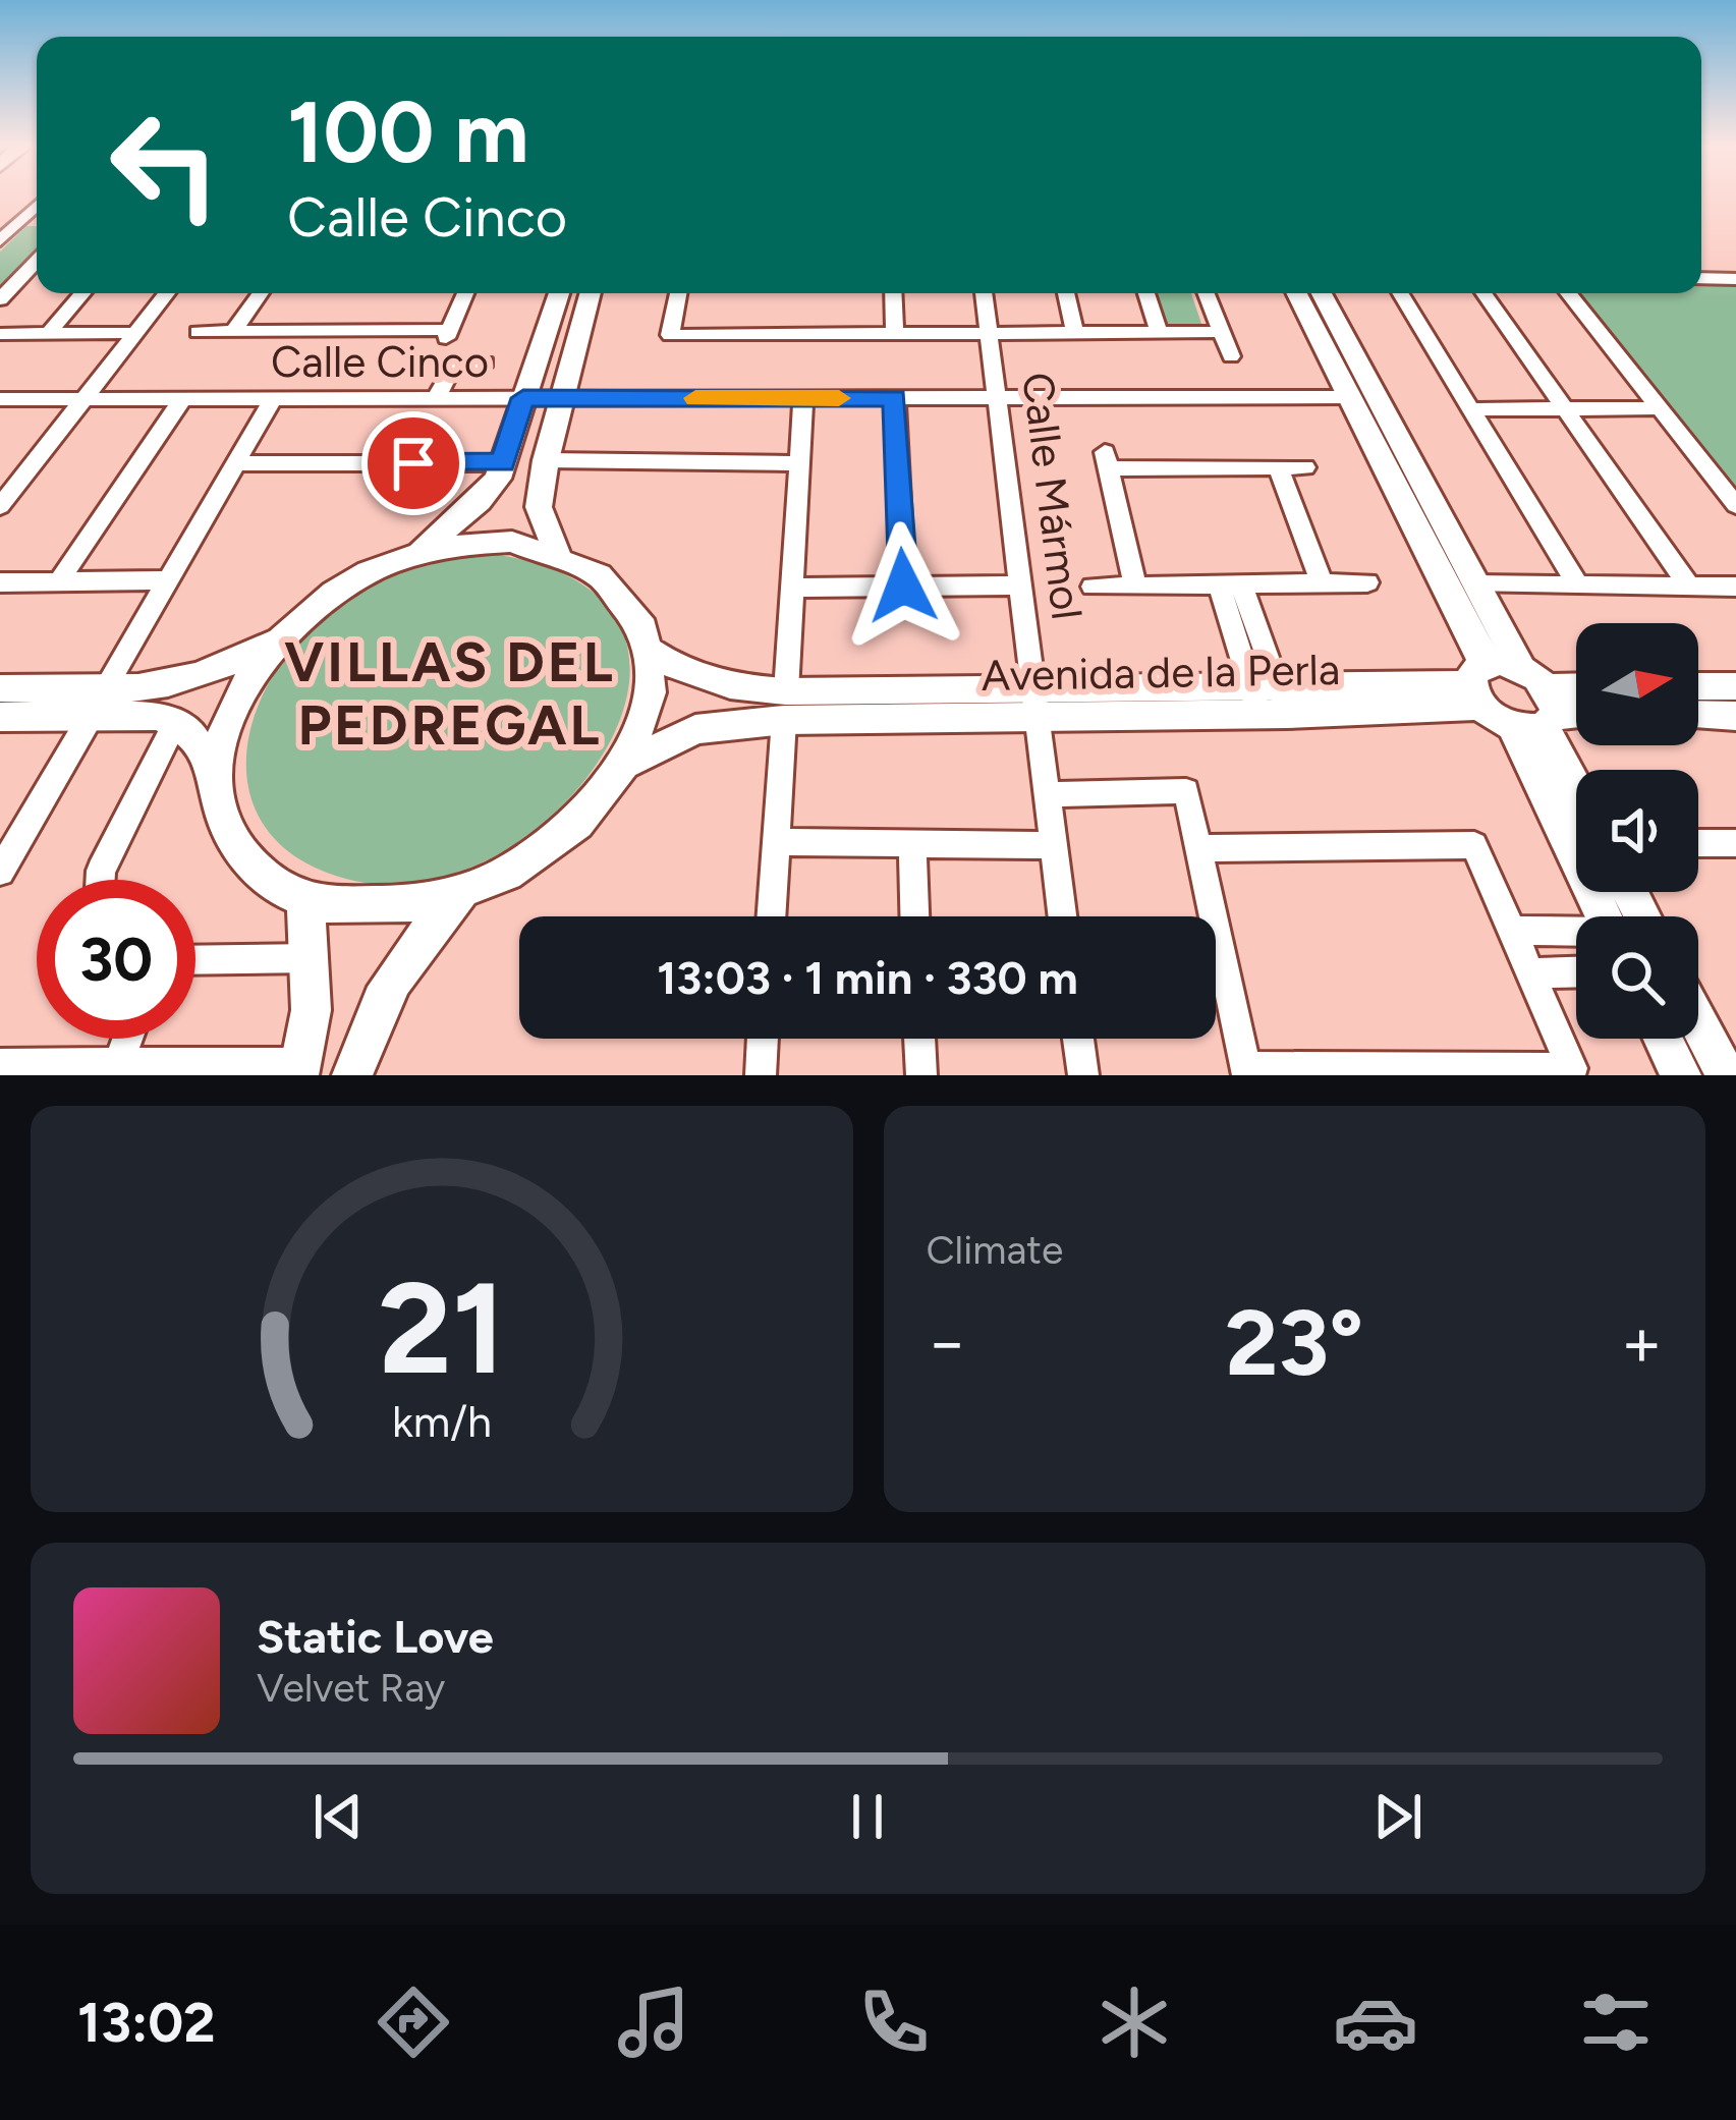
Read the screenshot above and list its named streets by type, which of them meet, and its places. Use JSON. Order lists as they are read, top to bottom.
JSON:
{
  "streets": {
    "street": ["Calle Cinco", "Calle Mármol", "Avenida de la Perla"]
  },
  "crossings": [
    ["Calle Cinco", "Calle Mármol"],
    ["Calle Mármol", "Avenida de la Perla"]
  ],
  "districts": ["VILLAS DEL PEDREGAL"],
  "north": "right",
  "page": {
    "turn": ["100 m", "Calle Cinco"],
    "limit": "30",
    "trip": "13:03 · 1 min · 330 m",
    "tile": "Climate",
    "heat": ["−", "23°", "+"],
    "song": ["Static Love", "Velvet Ray"],
    "tabs": "13:02",
    "gauge": ["21", "km/h"]
  }
}
